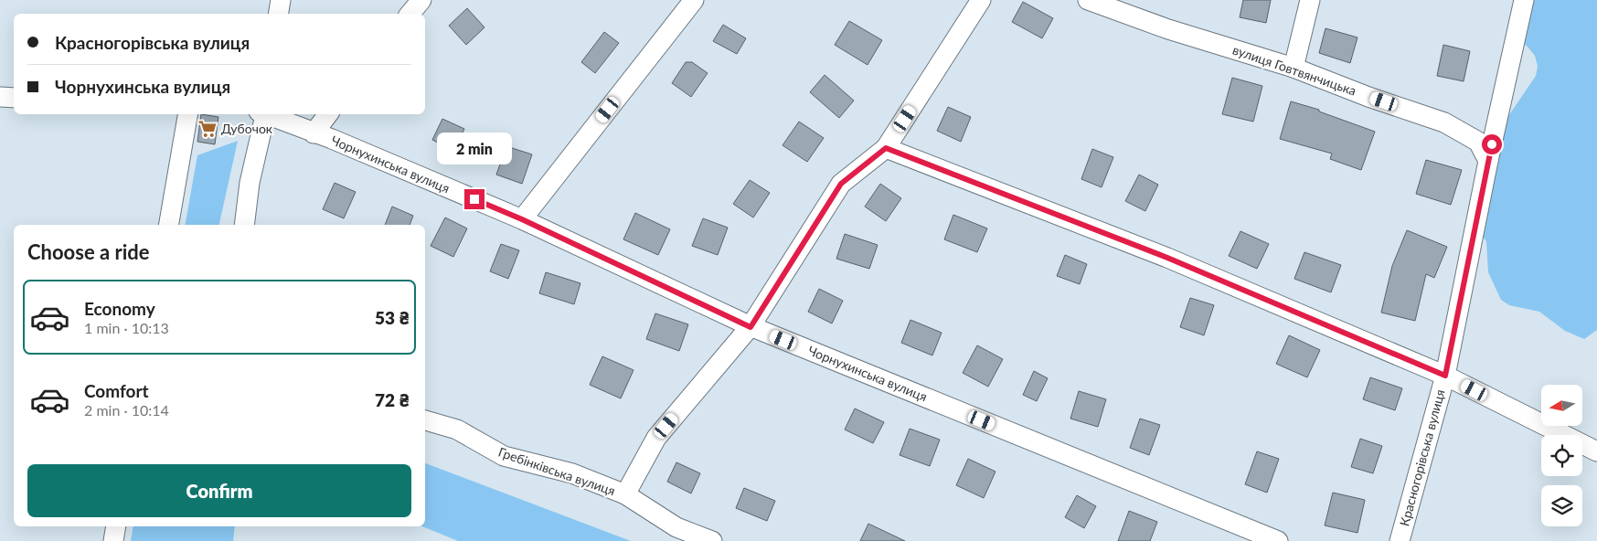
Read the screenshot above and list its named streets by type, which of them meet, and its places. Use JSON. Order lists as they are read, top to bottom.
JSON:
{
  "streets": {
    "street": [
      "вулиця Говтвянчицька",
      "Чорнухинська вулиця",
      "Красногорівська вулиця",
      "Гребінківська вулиця"
    ]
  },
  "crossings": [
    ["вулиця Говтвянчицька", "Красногорівська вулиця"]
  ],
  "places": {
    "supermarket": ["Дубочок"]
  },
  "north": "left",
  "page": {
    "banner": ["Красногорівська вулиця", "Чорнухинська вулиця"],
    "bubble": "2 min",
    "heading": "Choose a ride",
    "list": [
      {
        "name": "Economy",
        "note": "1 min · 10:13",
        "value": "53 ₴"
      },
      {
        "name": "Comfort",
        "note": "2 min · 10:14",
        "value": "72 ₴"
      }
    ],
    "buttons": "Confirm"
  }
}
